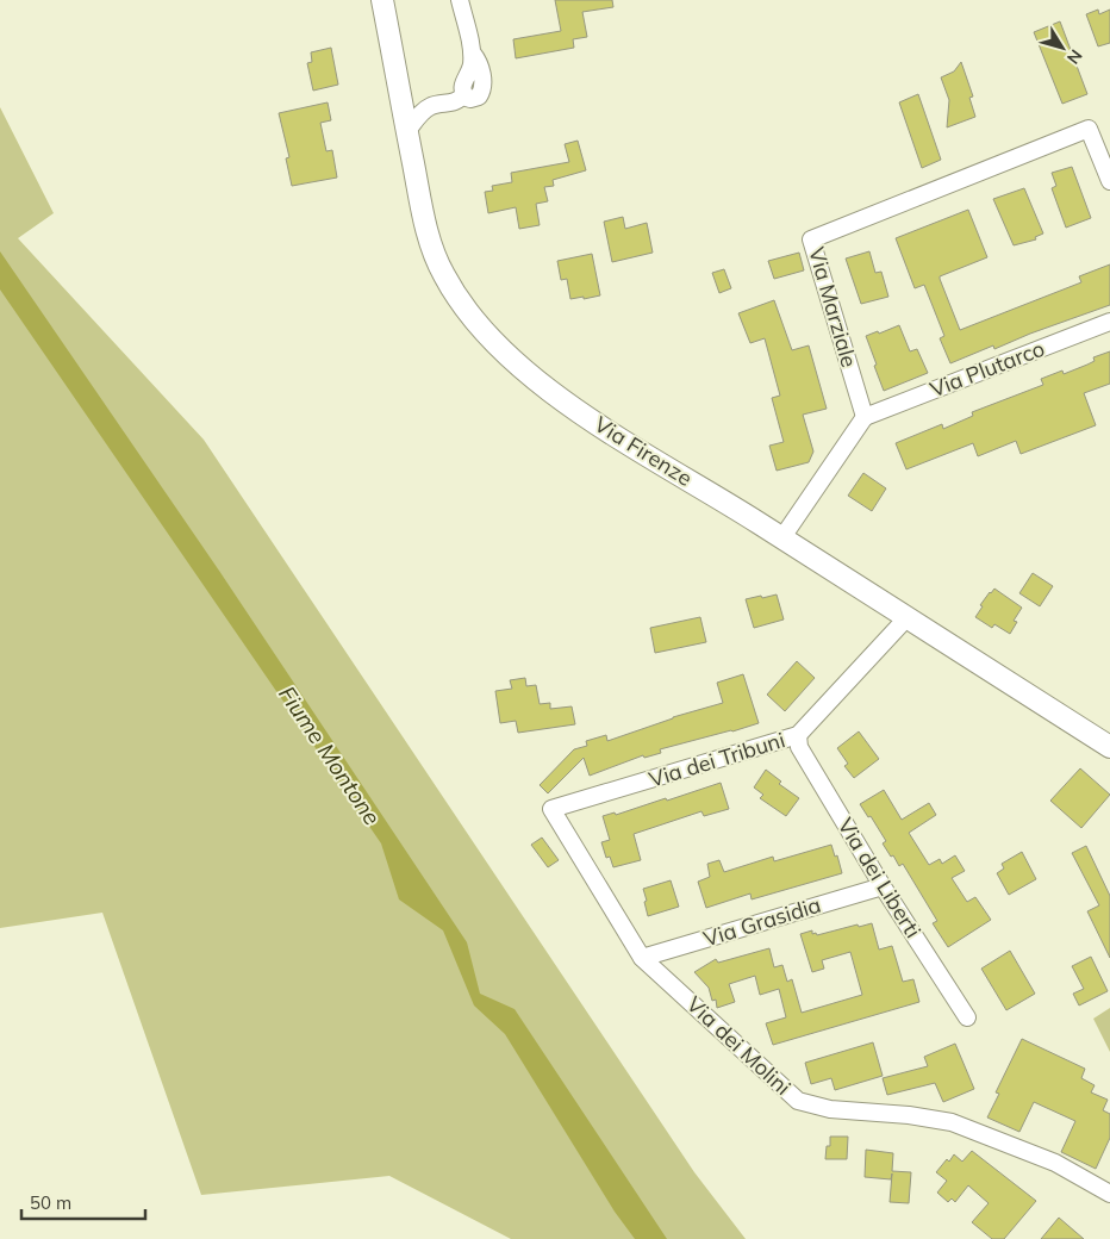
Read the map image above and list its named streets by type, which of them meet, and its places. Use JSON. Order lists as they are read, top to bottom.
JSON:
{
  "streets": {
    "main road": ["Via Firenze"],
    "street": [
      "Via Marziale",
      "Via Plutarco",
      "Via dei Tribuni",
      "Via dei Liberti",
      "Via Grasidia",
      "Via dei Molini"
    ]
  },
  "crossings": [
    ["Via Marziale", "Via Plutarco"],
    ["Via Firenze", "Via dei Tribuni"],
    ["Via dei Tribuni", "Via dei Liberti"],
    ["Via dei Tribuni", "Via dei Molini"],
    ["Via dei Liberti", "Via Grasidia"],
    ["Via Grasidia", "Via dei Molini"]
  ],
  "water": ["Fiume Montone"],
  "scale_bar": "50 m",
  "north": "bottom right"
}
